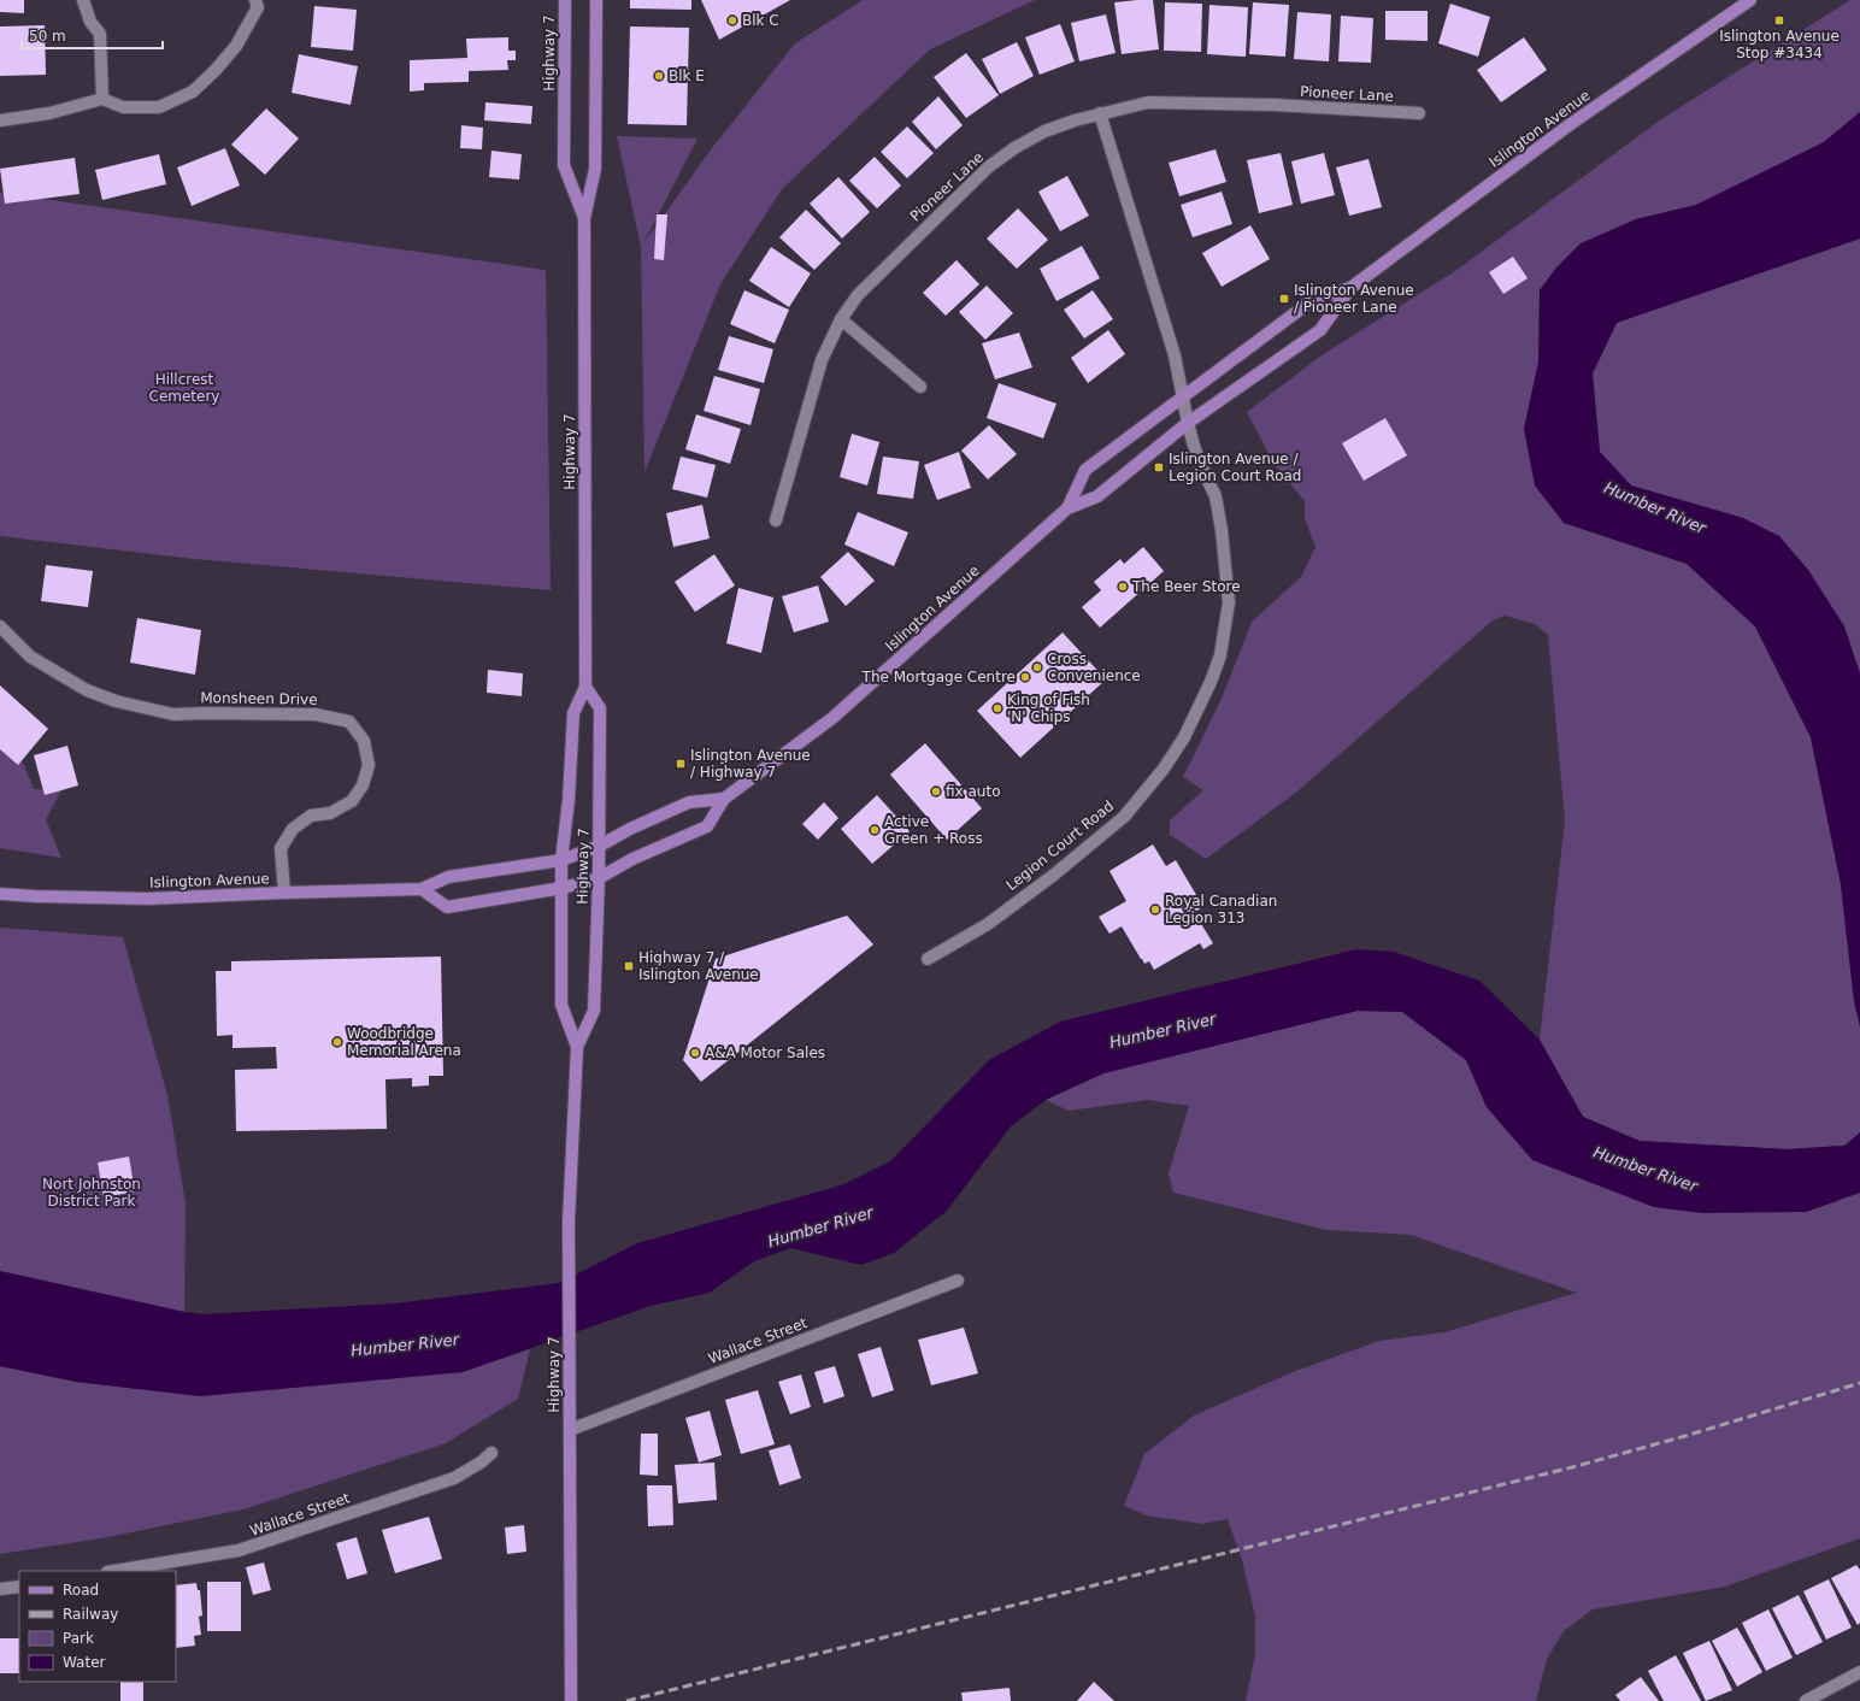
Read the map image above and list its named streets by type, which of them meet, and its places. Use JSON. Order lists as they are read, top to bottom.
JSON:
{
  "streets": {
    "main road": ["Highway 7", "Islington Avenue"],
    "street": [
      "Pioneer Lane",
      "Monsheen Drive",
      "Legion Court Road",
      "Wallace Street"
    ]
  },
  "crossings": [
    ["Highway 7", "Islington Avenue"],
    ["Highway 7", "Wallace Street"],
    ["Islington Avenue", "Monsheen Drive"],
    ["Islington Avenue", "Legion Court Road"]
  ],
  "water": ["Humber River"],
  "parks": ["Hillcrest Cemetery", "Nort Johnston District Park"],
  "places": {
    "other": [
      "Blk C",
      "Blk E",
      "The Beer Store",
      "Cross Convenience",
      "The Mortgage Centre",
      "King of Fish 'N' Chips",
      "fix auto",
      "Active Green + Ross",
      "Royal Canadian Legion 313",
      "Woodbridge Memorial Arena",
      "A&A Motor Sales"
    ],
    "transit": [
      "Islington Avenue Stop #3434",
      "Islington Avenue / Pioneer Lane",
      "Islington Avenue / Legion Court Road",
      "Islington Avenue / Highway 7",
      "Highway 7 / Islington Avenue"
    ]
  },
  "legend": [
    "Road",
    "Railway",
    "Park",
    "Water"
  ],
  "scale_bar": "50 m"
}
